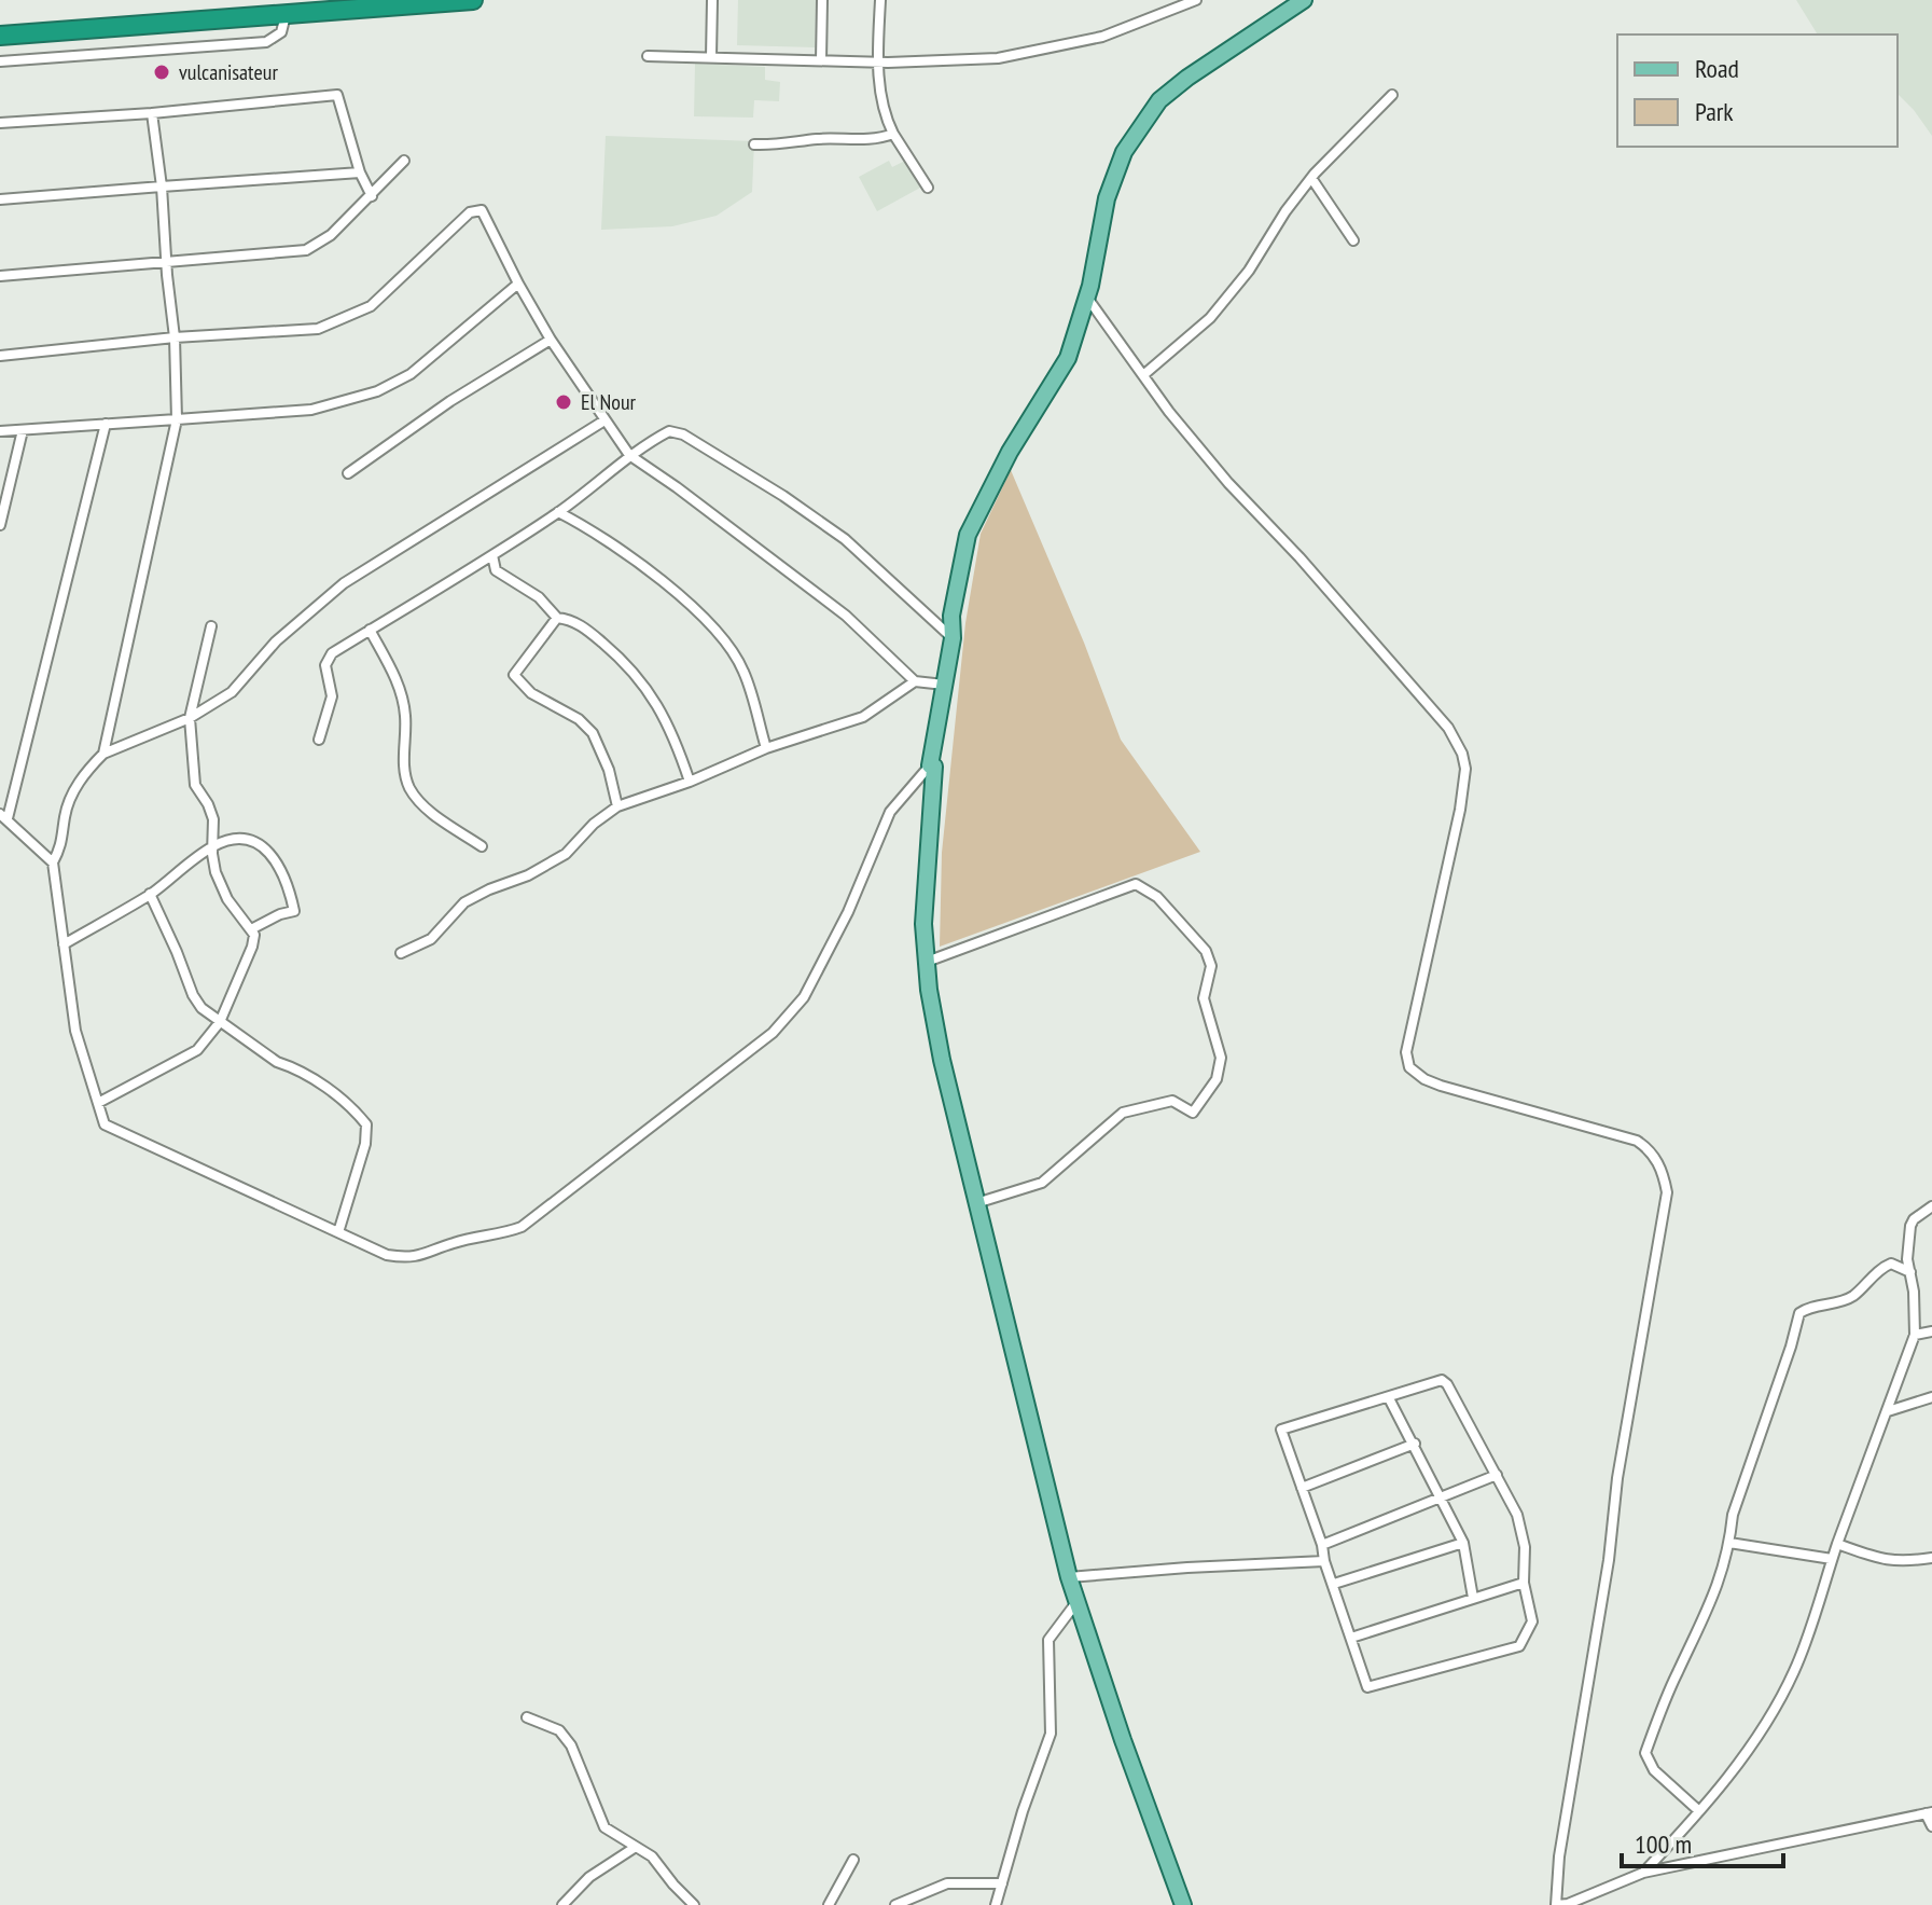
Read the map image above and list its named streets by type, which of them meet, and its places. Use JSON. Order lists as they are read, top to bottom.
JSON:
{
  "places": ["vulcanisateur", "El Nour"],
  "legend": ["Road", "Park"],
  "scale_bar": "100 m"
}
